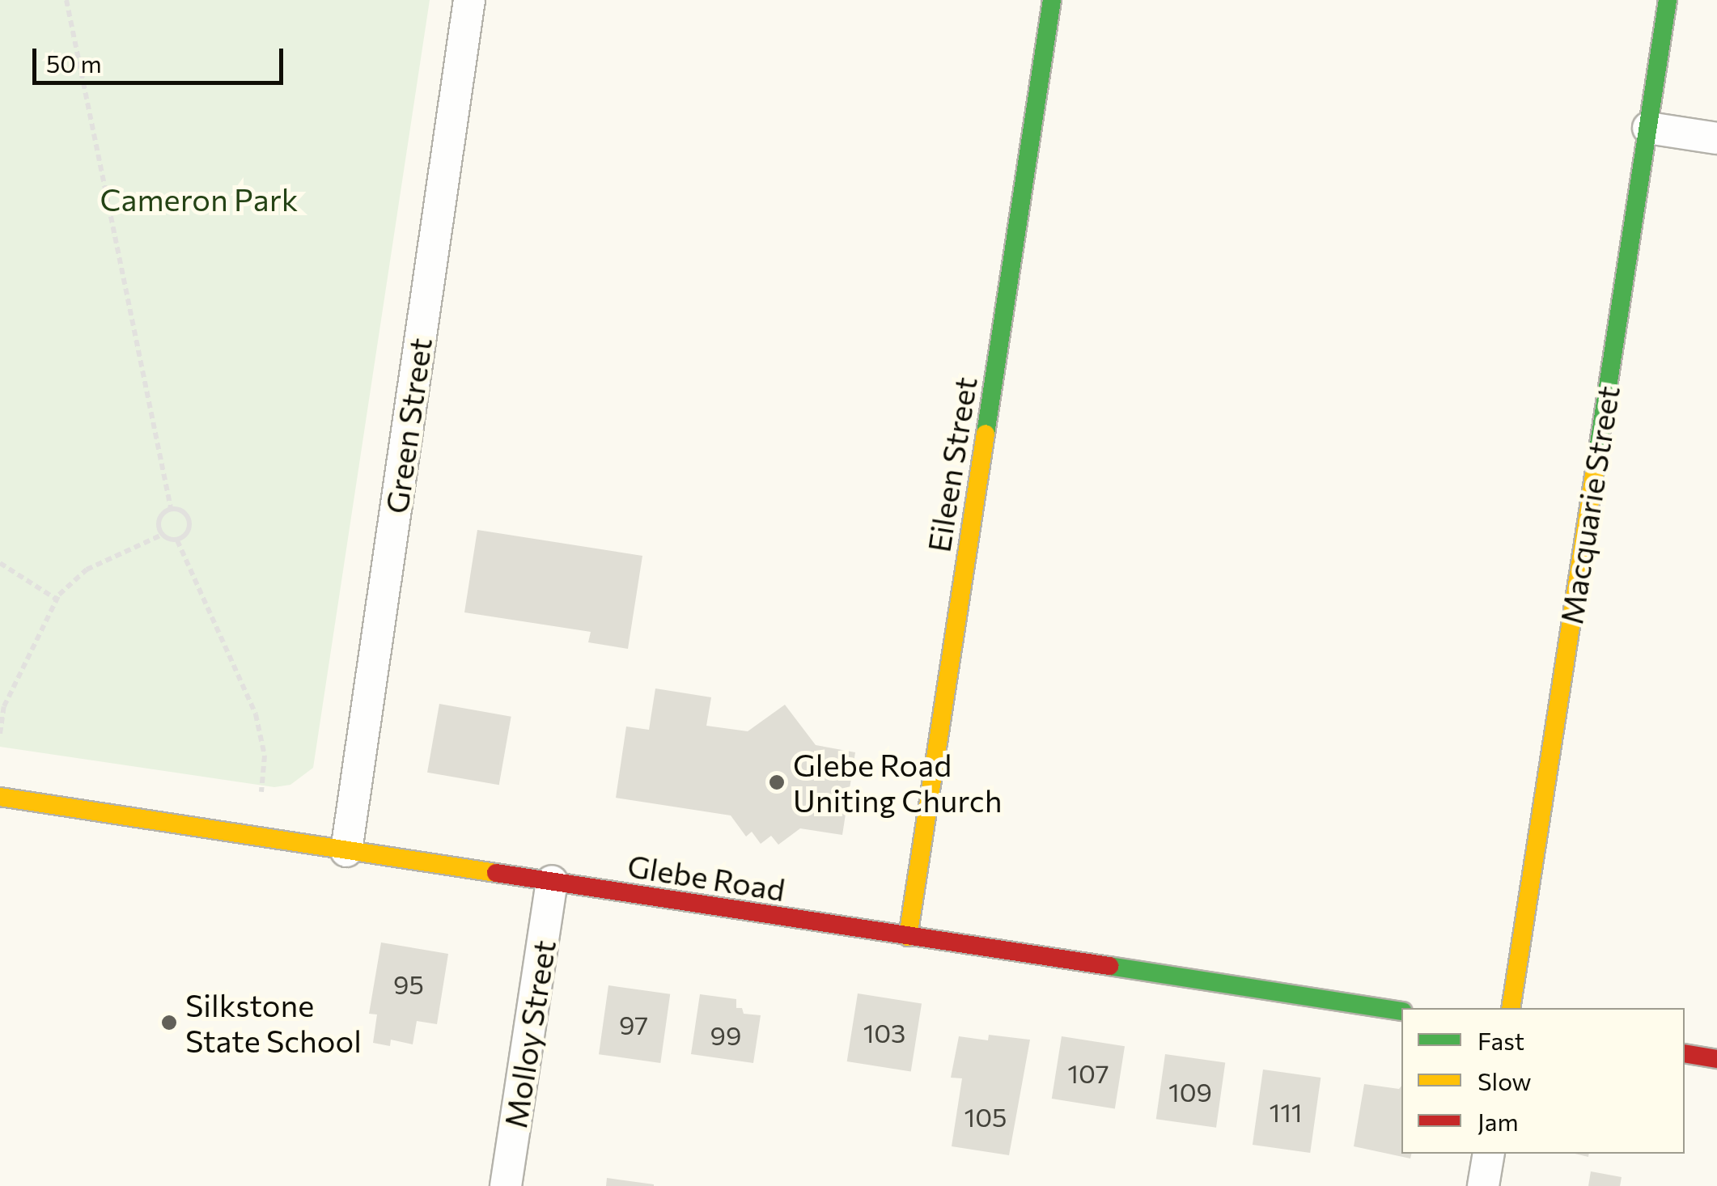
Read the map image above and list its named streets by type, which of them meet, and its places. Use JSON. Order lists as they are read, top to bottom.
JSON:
{
  "streets": {
    "street": [
      "Green Street",
      "Eileen Street",
      "Macquarie Street",
      "Glebe Road",
      "Molloy Street"
    ]
  },
  "crossings": [
    ["Green Street", "Glebe Road"],
    ["Eileen Street", "Glebe Road"],
    ["Glebe Road", "Molloy Street"]
  ],
  "parks": ["Cameron Park"],
  "places": ["Glebe Road Uniting Church", "Silkstone State School"],
  "house_numbers": [
    "95",
    "97",
    "103",
    "99",
    "107",
    "109",
    "111",
    "105"
  ],
  "legend": ["Fast", "Slow", "Jam"],
  "scale_bar": "50 m"
}
